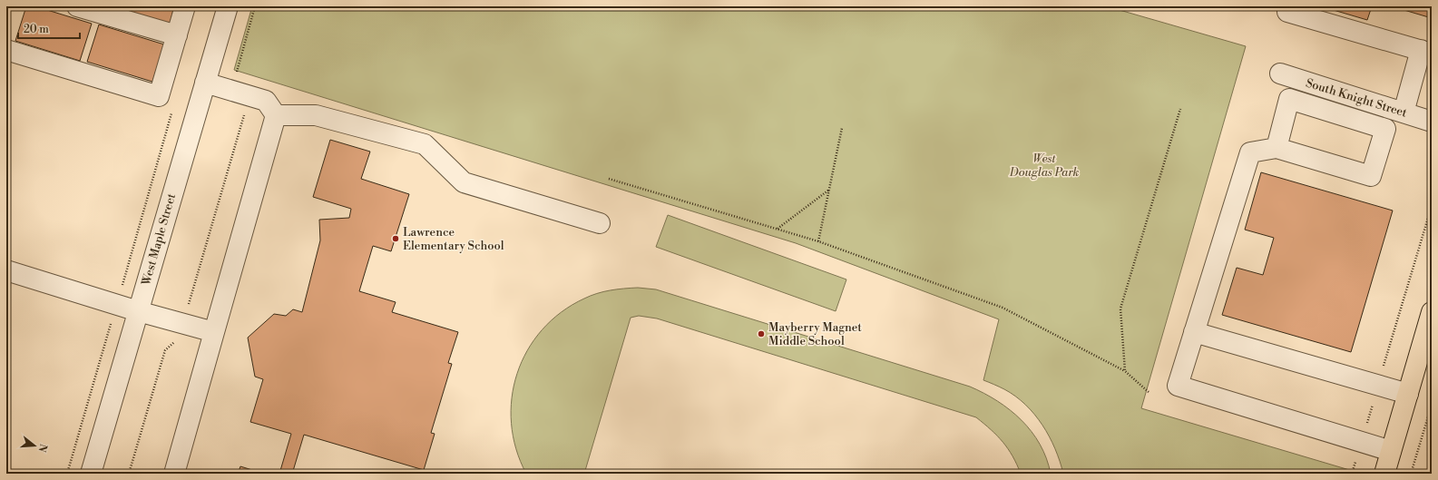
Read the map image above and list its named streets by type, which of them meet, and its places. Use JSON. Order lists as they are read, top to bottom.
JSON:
{
  "streets": {
    "street": ["South Knight Street", "West Maple Street"]
  },
  "parks": ["West Douglas Park"],
  "places": ["Lawrence Elementary School", "Mayberry Magnet Middle School"],
  "scale_bar": "20 m",
  "north": "right"
}
